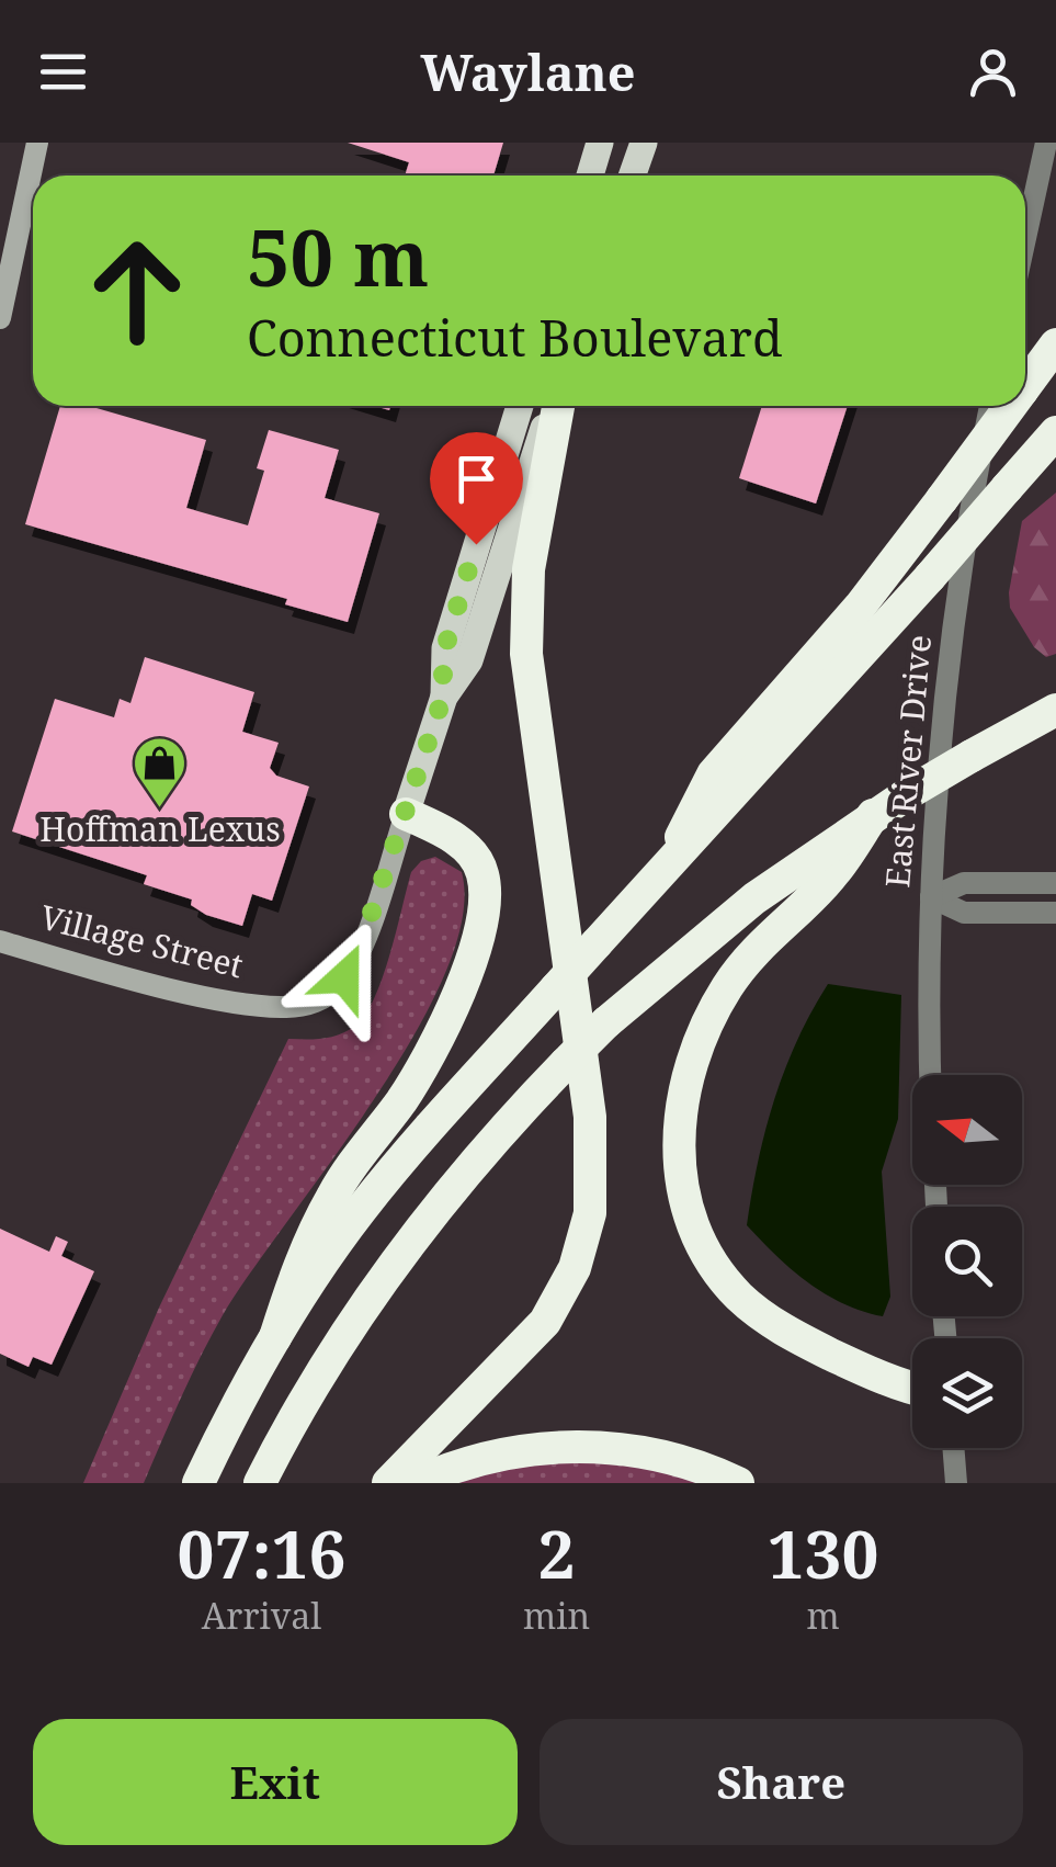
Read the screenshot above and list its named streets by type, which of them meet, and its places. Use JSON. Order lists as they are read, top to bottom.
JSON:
{
  "streets": {
    "main road": ["Village Street"],
    "street": ["East River Drive"]
  },
  "places": {
    "shop": ["Hoffman Lexus"]
  },
  "north": "left",
  "page": {
    "header": "Waylane",
    "turn": ["50 m", "Connecticut Boulevard"],
    "eta": [
      "07:16",
      "Arrival",
      "2",
      "min",
      "130",
      "m"
    ],
    "buttons": ["Exit", "Share"]
  }
}
